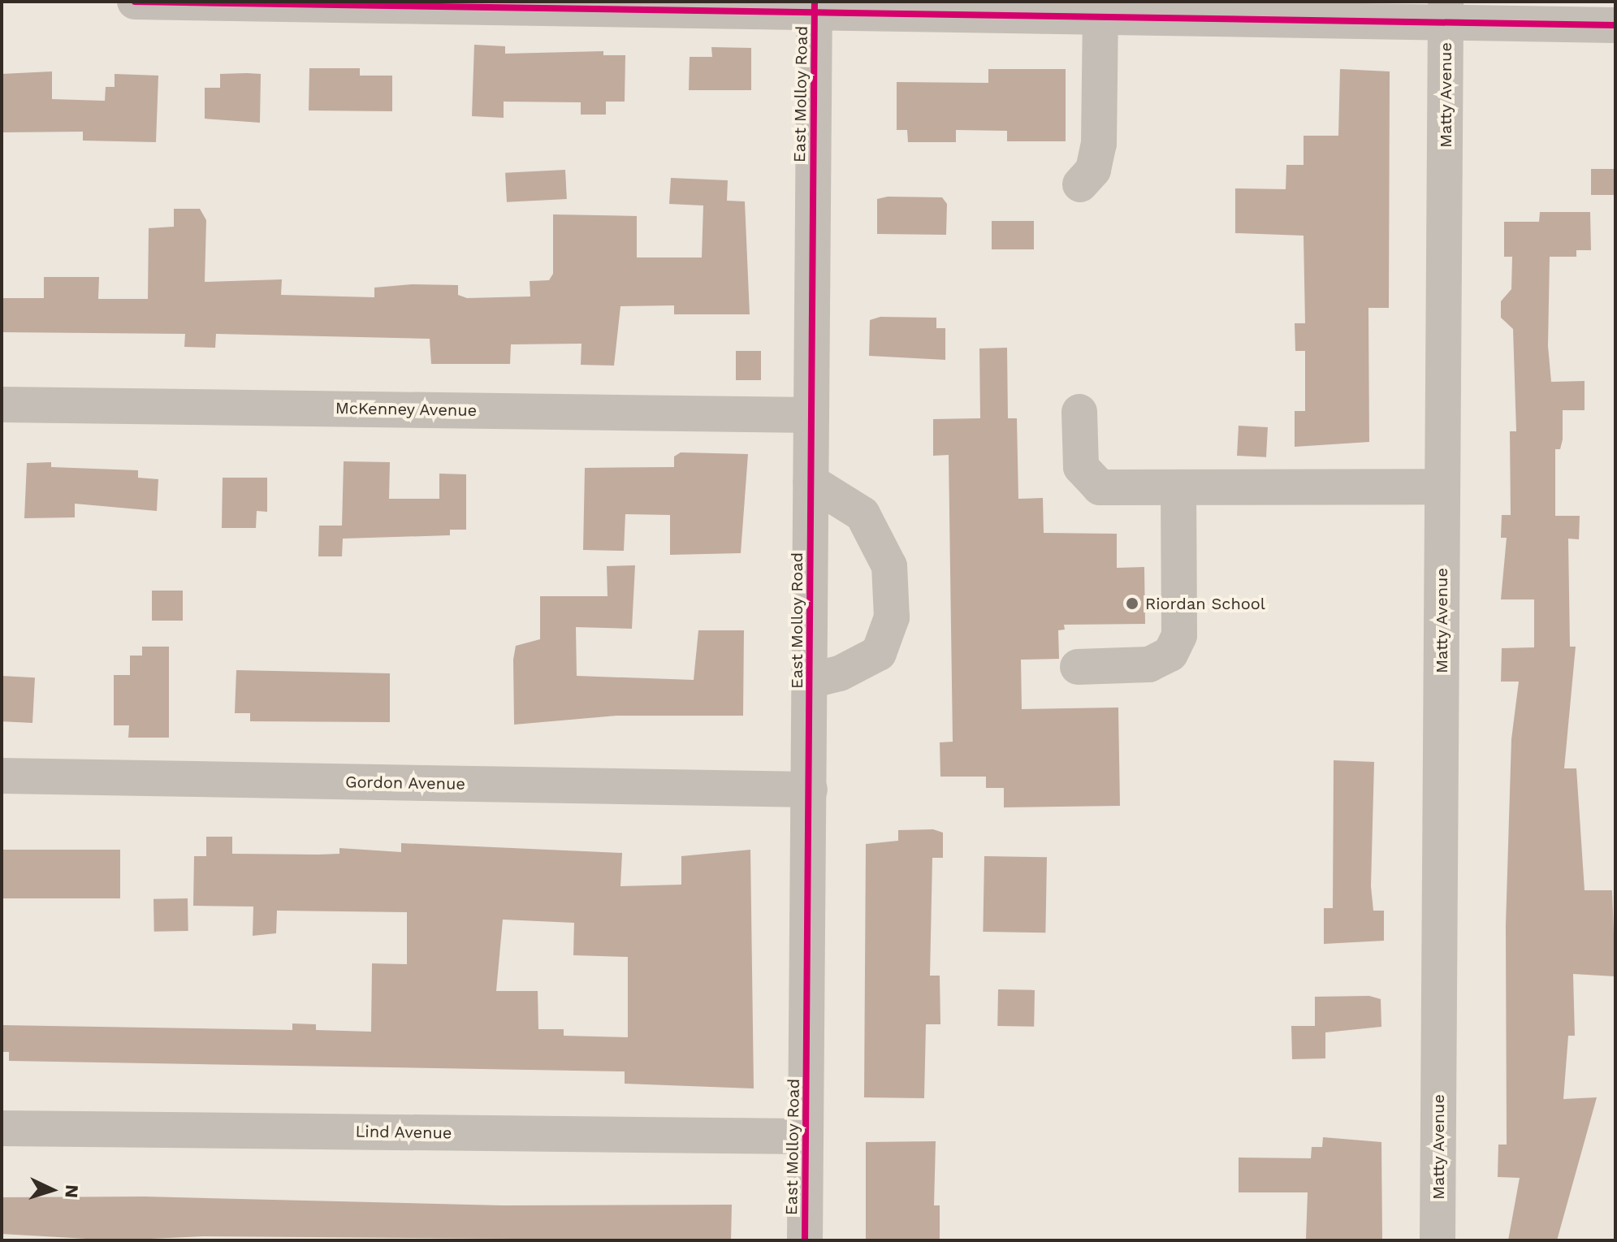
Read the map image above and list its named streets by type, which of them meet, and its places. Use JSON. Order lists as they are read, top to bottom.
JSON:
{
  "streets": {
    "street": [
      "East Molloy Road",
      "Matty Avenue",
      "McKenney Avenue",
      "Gordon Avenue",
      "Lind Avenue"
    ]
  },
  "crossings": [
    ["East Molloy Road", "McKenney Avenue"],
    ["East Molloy Road", "Gordon Avenue"],
    ["East Molloy Road", "Lind Avenue"]
  ],
  "places": ["Riordan School"],
  "north": "right"
}
